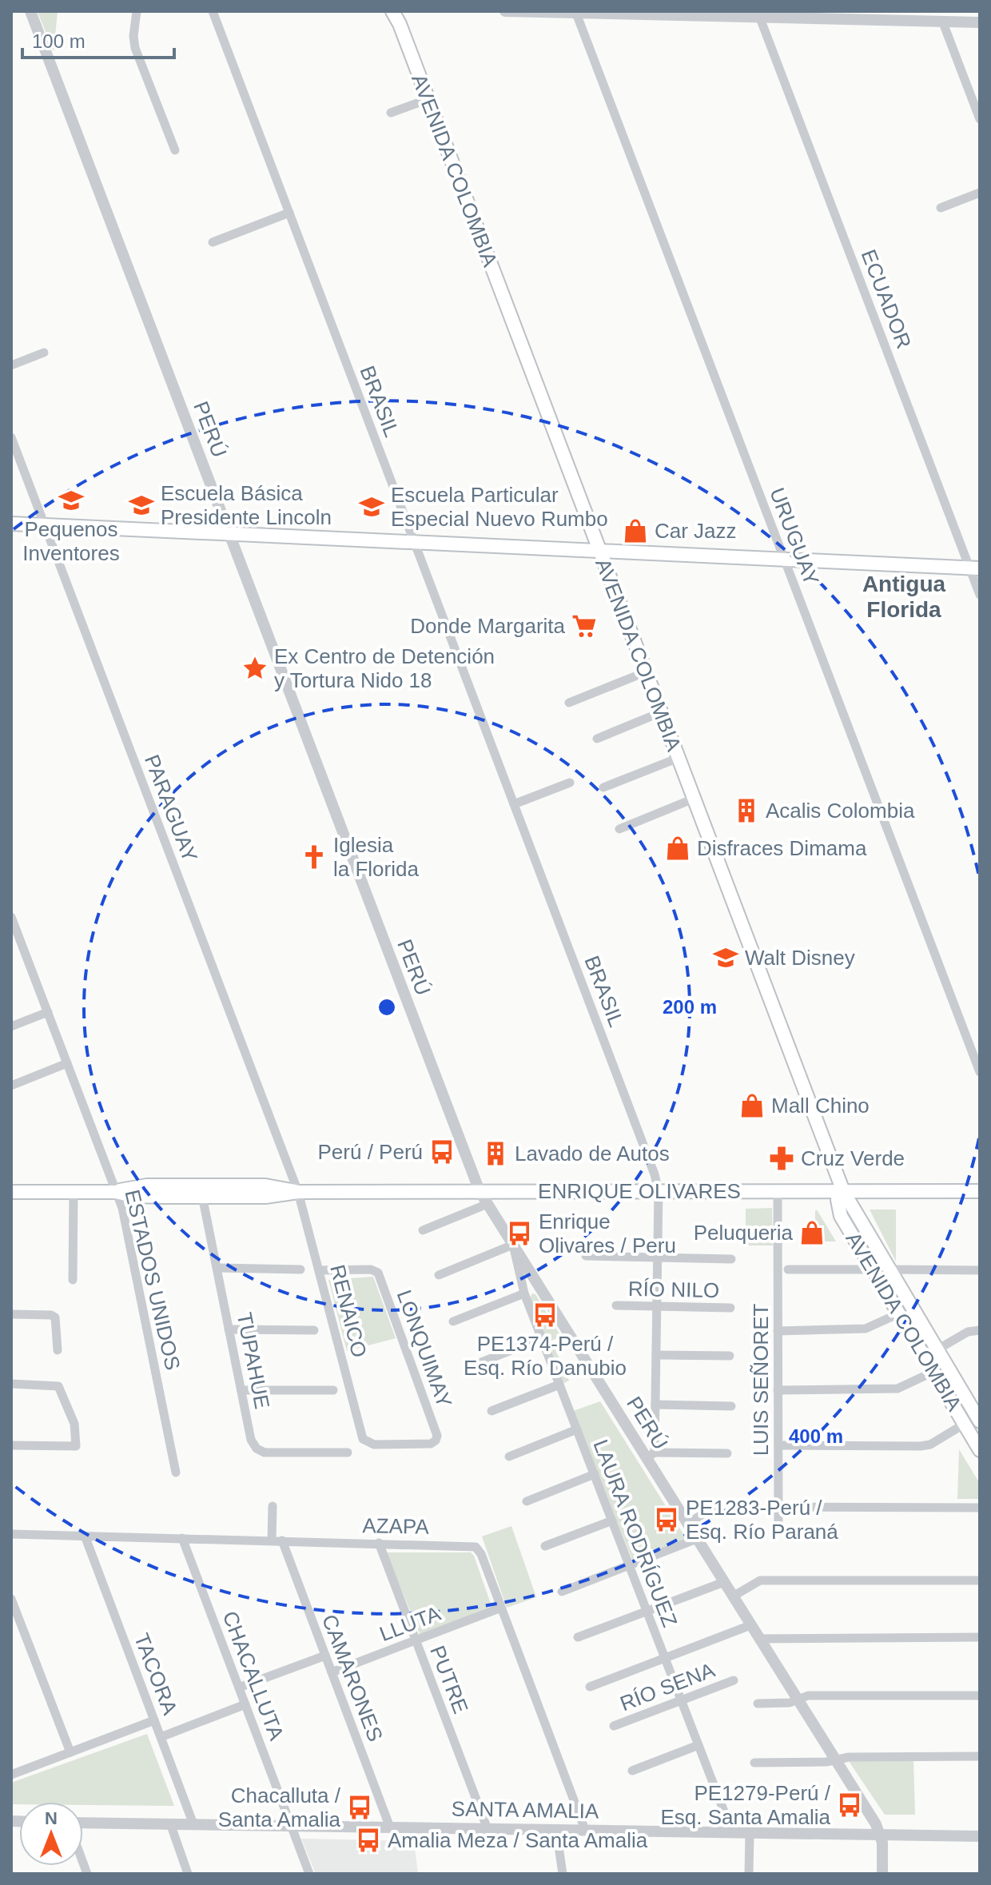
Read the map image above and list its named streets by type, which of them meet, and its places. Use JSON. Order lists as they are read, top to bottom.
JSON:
{
  "streets": {
    "main road": ["AVENIDA COLOMBIA", "ENRIQUE OLIVARES"],
    "street": [
      "ECUADOR",
      "BRASIL",
      "PERÚ",
      "URUGUAY",
      "PARAGUAY",
      "ESTADOS UNIDOS",
      "RÍO NILO",
      "RENAICO",
      "LONQUIMAY",
      "TUPAHUE",
      "LUIS SEÑORET",
      "AZAPA",
      "LAURA RODRÍGUEZ",
      "LLUTA",
      "TACORA",
      "CHACALLUTA",
      "CAMARONES",
      "PUTRE",
      "RÍO SENA",
      "SANTA AMALIA"
    ]
  },
  "crossings": [
    ["AVENIDA COLOMBIA", "ENRIQUE OLIVARES"],
    ["BRASIL", "PERÚ"],
    ["BRASIL", "ENRIQUE OLIVARES"],
    ["BRASIL", "RÍO NILO"],
    ["PERÚ", "ENRIQUE OLIVARES"],
    ["PERÚ", "LAURA RODRÍGUEZ"],
    ["PERÚ", "SANTA AMALIA"],
    ["PARAGUAY", "ENRIQUE OLIVARES"],
    ["PARAGUAY", "RENAICO"],
    ["ENRIQUE OLIVARES", "ESTADOS UNIDOS"],
    ["ENRIQUE OLIVARES", "RENAICO"],
    ["ENRIQUE OLIVARES", "TUPAHUE"],
    ["ENRIQUE OLIVARES", "LUIS SEÑORET"],
    ["RENAICO", "LONQUIMAY"],
    ["AZAPA", "LLUTA"],
    ["AZAPA", "TACORA"],
    ["AZAPA", "CHACALLUTA"],
    ["AZAPA", "CAMARONES"],
    ["AZAPA", "PUTRE"],
    ["AZAPA", "SANTA AMALIA"],
    ["LAURA RODRÍGUEZ", "RÍO SENA"],
    ["LAURA RODRÍGUEZ", "SANTA AMALIA"],
    ["LLUTA", "CAMARONES"],
    ["LLUTA", "PUTRE"],
    ["TACORA", "SANTA AMALIA"],
    ["CHACALLUTA", "SANTA AMALIA"],
    ["CAMARONES", "SANTA AMALIA"],
    ["PUTRE", "SANTA AMALIA"]
  ],
  "districts": ["Antigua Florida"],
  "places": {
    "school or university": [
      "Pequenos Inventores",
      "Escuela Básica Presidente Lincoln",
      "Escuela Particular Especial Nuevo Rumbo",
      "Walt Disney"
    ],
    "shop": [
      "Car Jazz",
      "Disfraces Dimama",
      "Mall Chino",
      "Peluqueria"
    ],
    "supermarket": ["Donde Margarita"],
    "place": ["Ex Centro de Detención y Tortura Nido 18"],
    "building": ["Acalis Colombia", "Lavado de Autos"],
    "church": ["Iglesia la Florida"],
    "bus stop": [
      "Perú / Perú",
      "Enrique Olivares / Peru",
      "PE1374-Perú / Esq. Río Danubio",
      "PE1283-Perú / Esq. Río Paraná",
      "PE1279-Perú / Esq. Santa Amalia",
      "Chacalluta / Santa Amalia",
      "Amalia Meza / Santa Amalia"
    ],
    "pharmacy": ["Cruz Verde"]
  },
  "scale_bar": "100 m",
  "north": "top",
  "rings": ["200 m", "400 m"]
}
